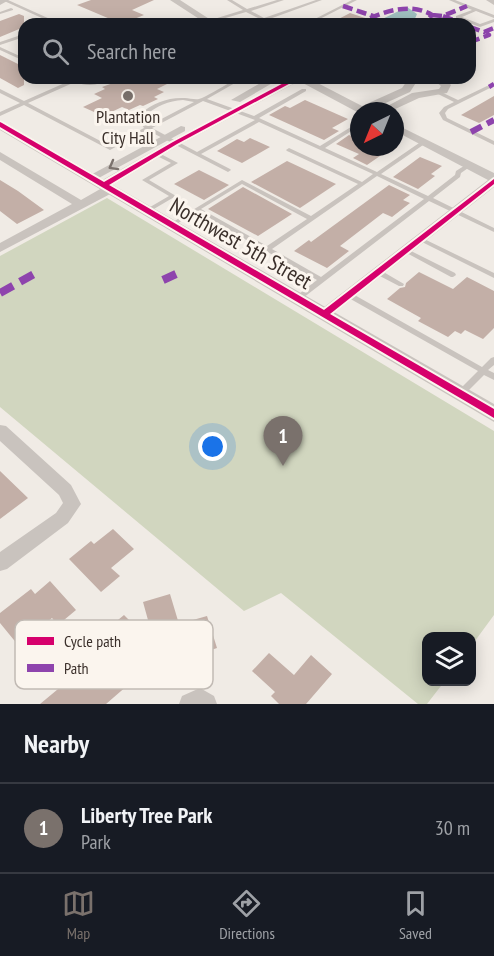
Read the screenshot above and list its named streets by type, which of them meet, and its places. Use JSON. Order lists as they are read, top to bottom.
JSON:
{
  "streets": {
    "street": ["Northwest 5th Street"]
  },
  "places": ["Plantation City Hall"],
  "legend": ["Cycle path", "Path"],
  "north": "bottom left",
  "page": {
    "search": "Search here",
    "pins": "1",
    "heading": "Nearby",
    "list": [
      {
        "mark": "1",
        "name": "Liberty Tree Park",
        "note": "Park",
        "value": "30 m"
      }
    ],
    "nav": ["Map", "Directions", "Saved"]
  }
}
